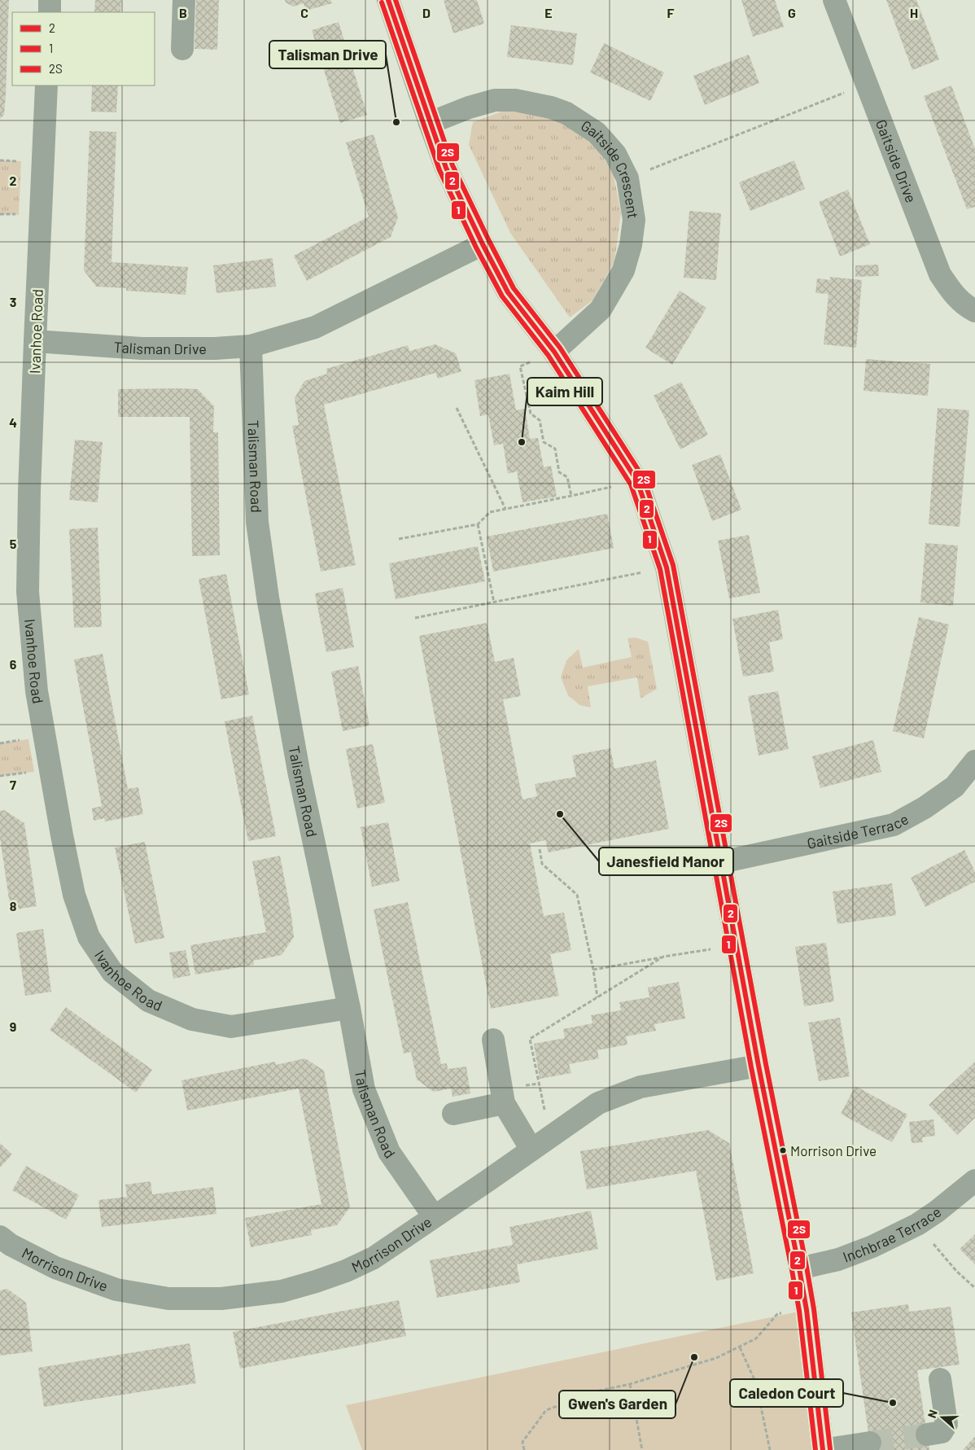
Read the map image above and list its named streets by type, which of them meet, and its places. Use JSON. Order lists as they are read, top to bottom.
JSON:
{
  "streets": {
    "street": [
      "Gaitside Drive",
      "Gaitside Crescent",
      "Ivanhoe Road",
      "Talisman Drive",
      "Talisman Road",
      "Gaitside Terrace",
      "Inchbrae Terrace",
      "Morrison Drive"
    ]
  },
  "crossings": [
    ["Ivanhoe Road", "Talisman Drive"],
    ["Ivanhoe Road", "Talisman Road"],
    ["Talisman Drive", "Talisman Road"],
    ["Talisman Road", "Morrison Drive"]
  ],
  "places": [
    "Talisman Drive",
    "Kaim Hill",
    "Janesfield Manor",
    "Morrison Drive",
    "Gwen's Garden",
    "Caledon Court"
  ],
  "lines": ["transit line 2", "transit line 2S", "transit line 1"],
  "legend": ["2", "1", "2S"],
  "north": "left",
  "grid": {
    "columns": [
      "B",
      "C",
      "D",
      "E",
      "F",
      "G",
      "H"
    ],
    "rows": [
      "2",
      "3",
      "4",
      "5",
      "6",
      "7",
      "8",
      "9"
    ]
  }
}
